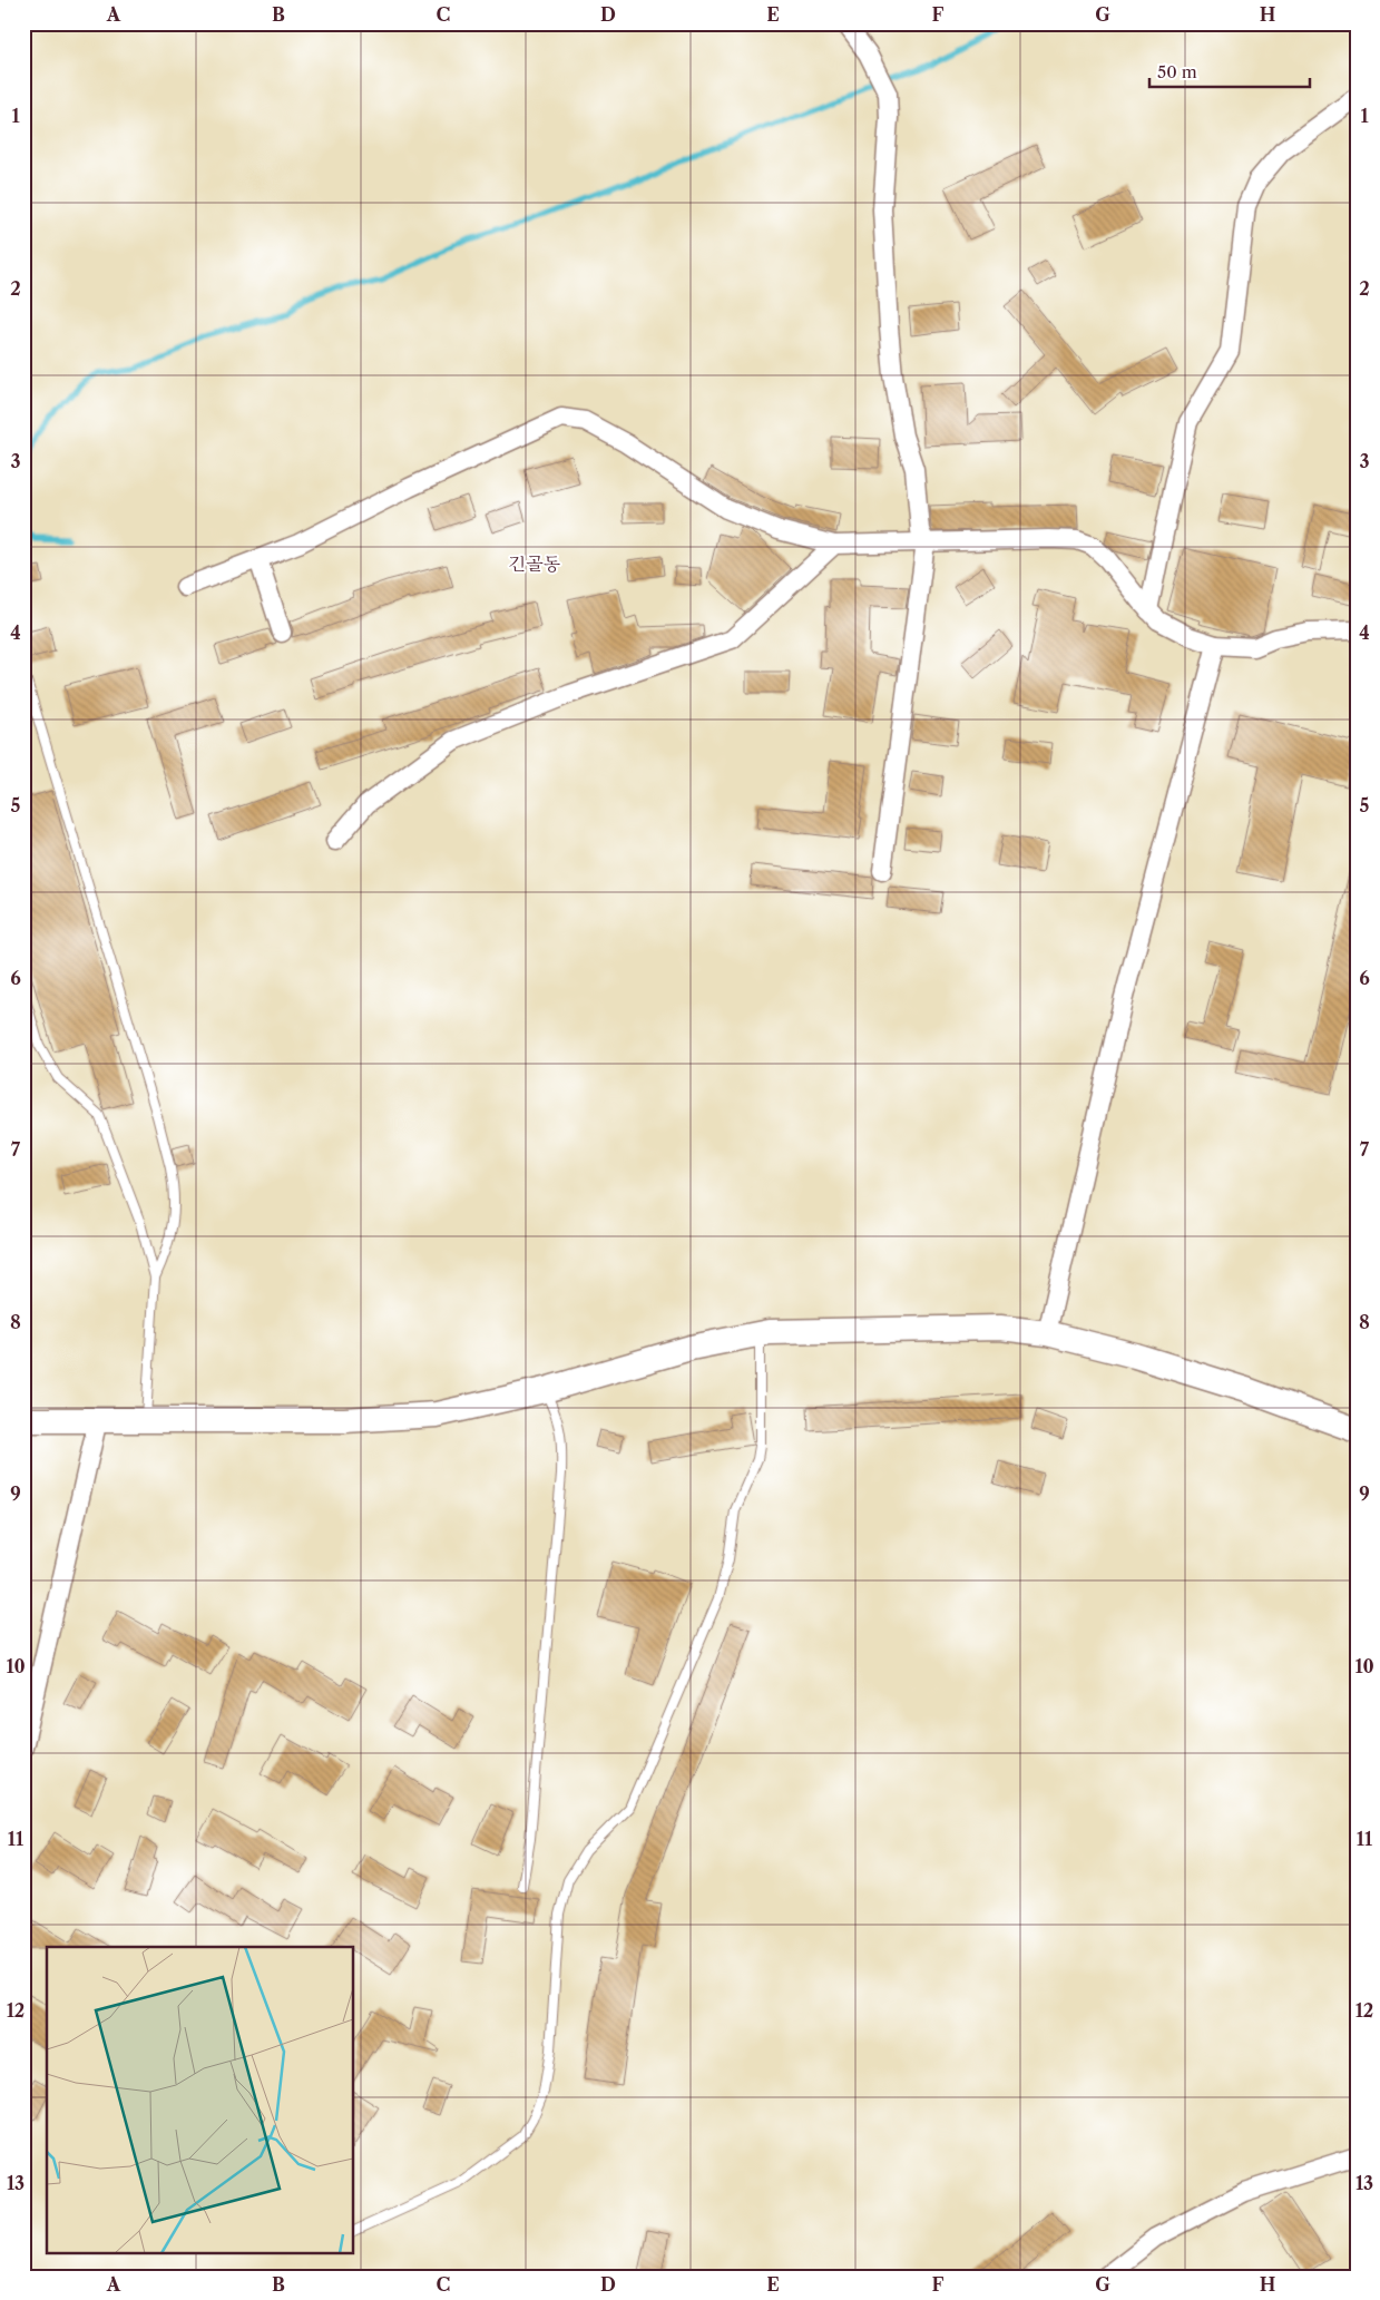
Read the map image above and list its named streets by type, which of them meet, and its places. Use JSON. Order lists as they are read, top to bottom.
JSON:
{
  "districts": ["긴골동"],
  "scale_bar": "50 m",
  "grid": {
    "columns": [
      "A",
      "B",
      "C",
      "D",
      "E",
      "F",
      "G",
      "H"
    ],
    "rows": [
      "1",
      "2",
      "3",
      "4",
      "5",
      "6",
      "7",
      "8",
      "9",
      "10",
      "11",
      "12",
      "13"
    ]
  }
}
